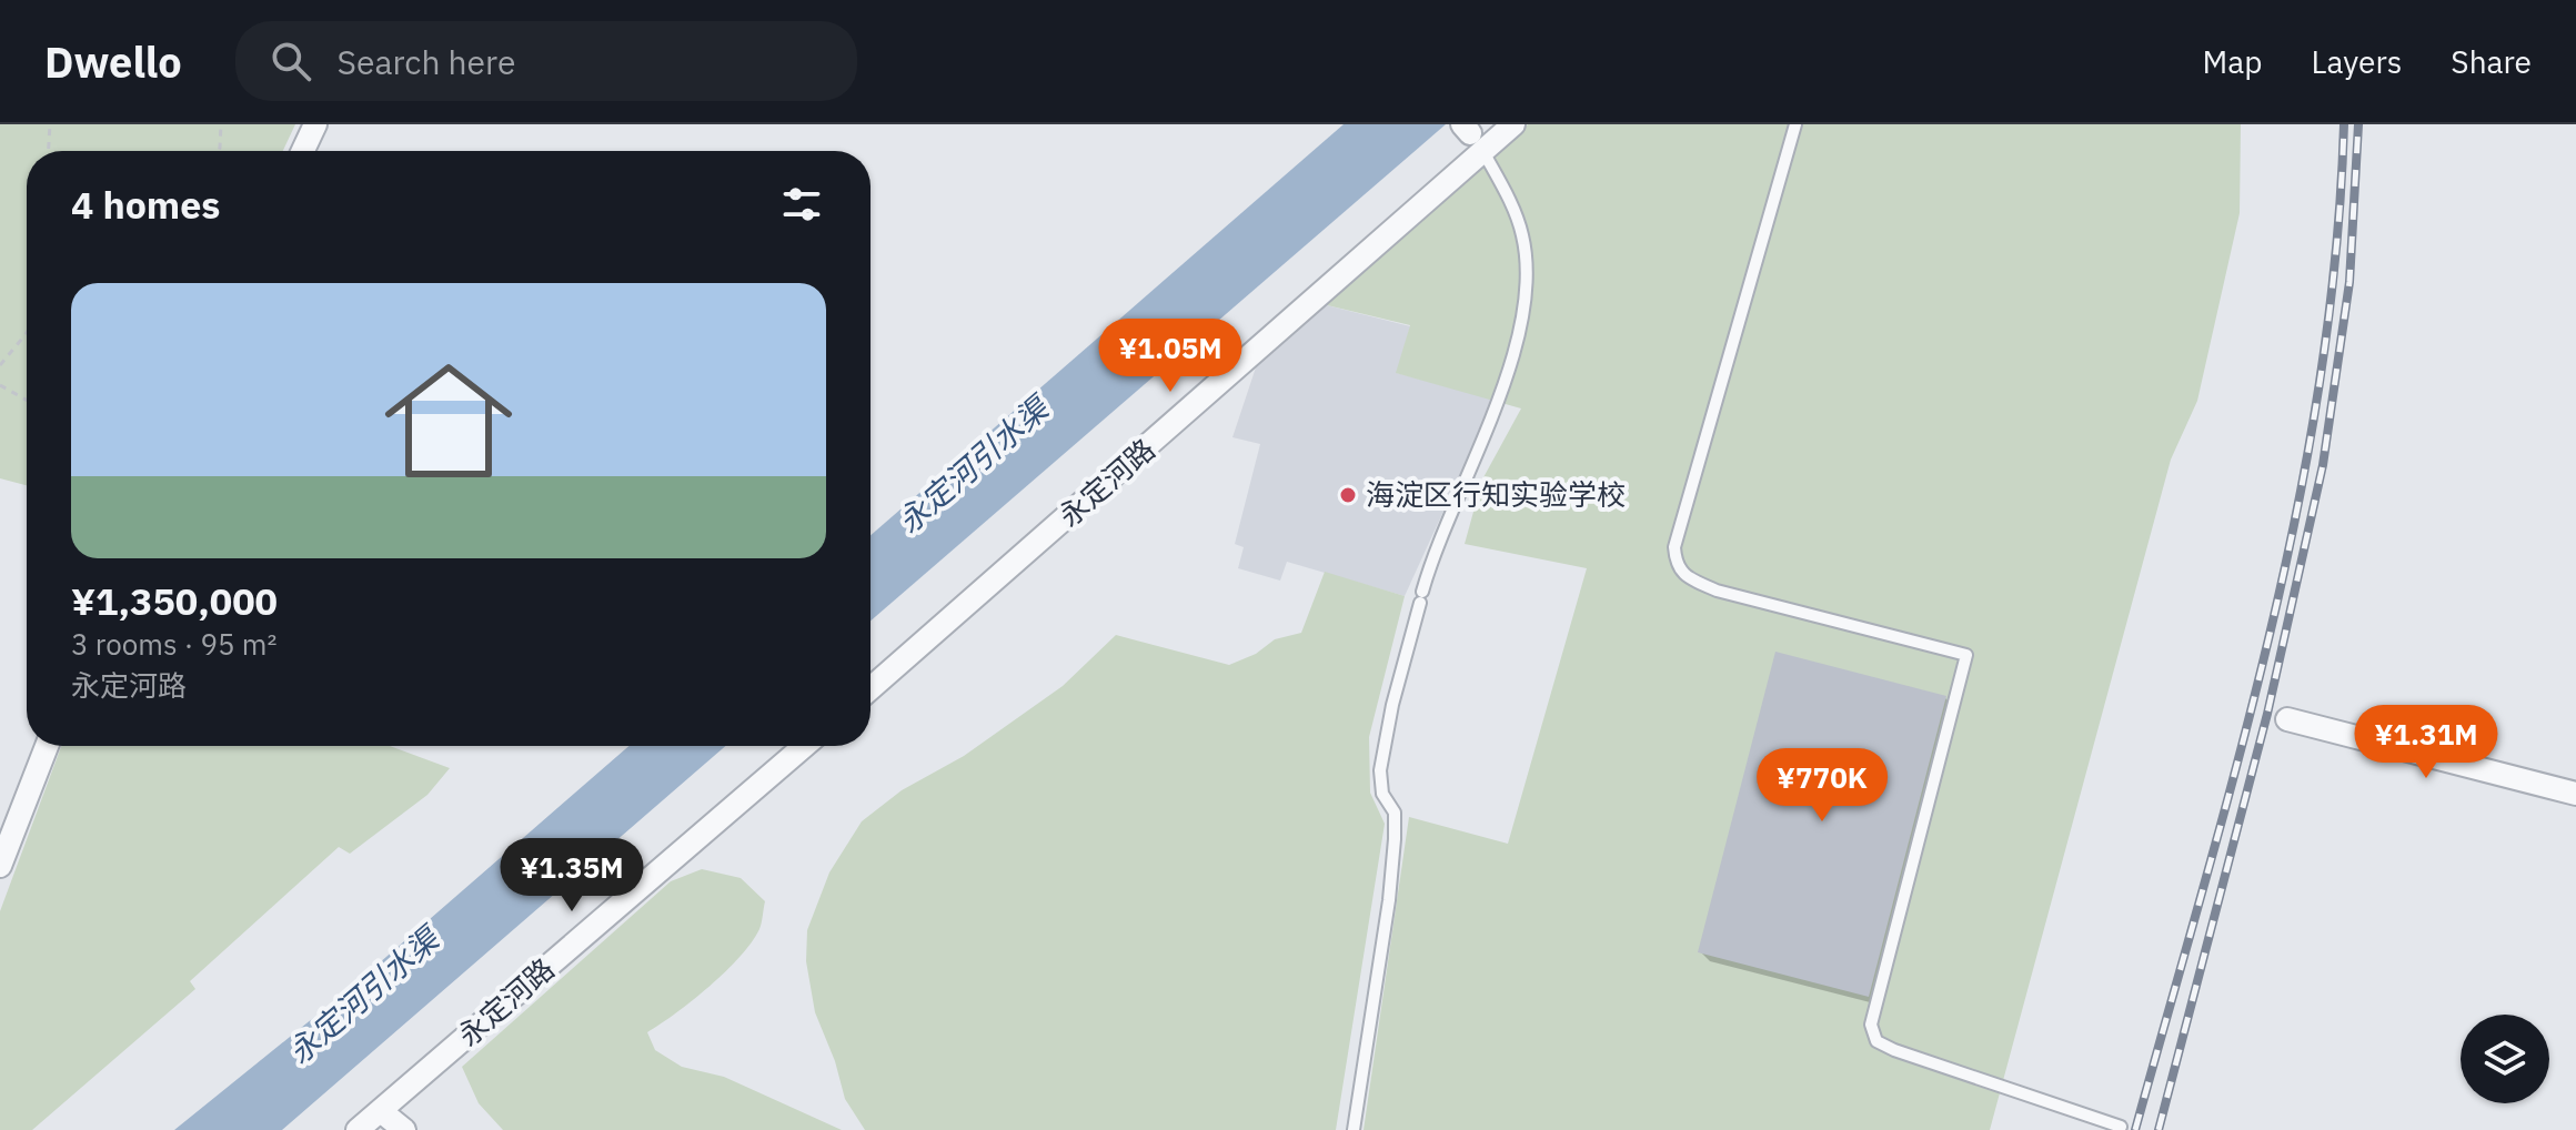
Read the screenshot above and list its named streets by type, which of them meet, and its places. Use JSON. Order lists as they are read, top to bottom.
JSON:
{
  "streets": {
    "street": ["永定河路"]
  },
  "water": ["永定河引水渠"],
  "places": ["海淀区行知实验学校"],
  "page": {
    "header": "Dwello",
    "search": "Search here",
    "nav": ["Map", "Layers", "Share"],
    "heading": "4 homes",
    "list": [
      {
        "name": "¥1,350,000",
        "note": "3 rooms · 95 m² · 永定河路"
      }
    ],
    "price": [
      "¥1.05M",
      "¥1.31M",
      "¥770K",
      "¥1.35M"
    ]
  }
}
